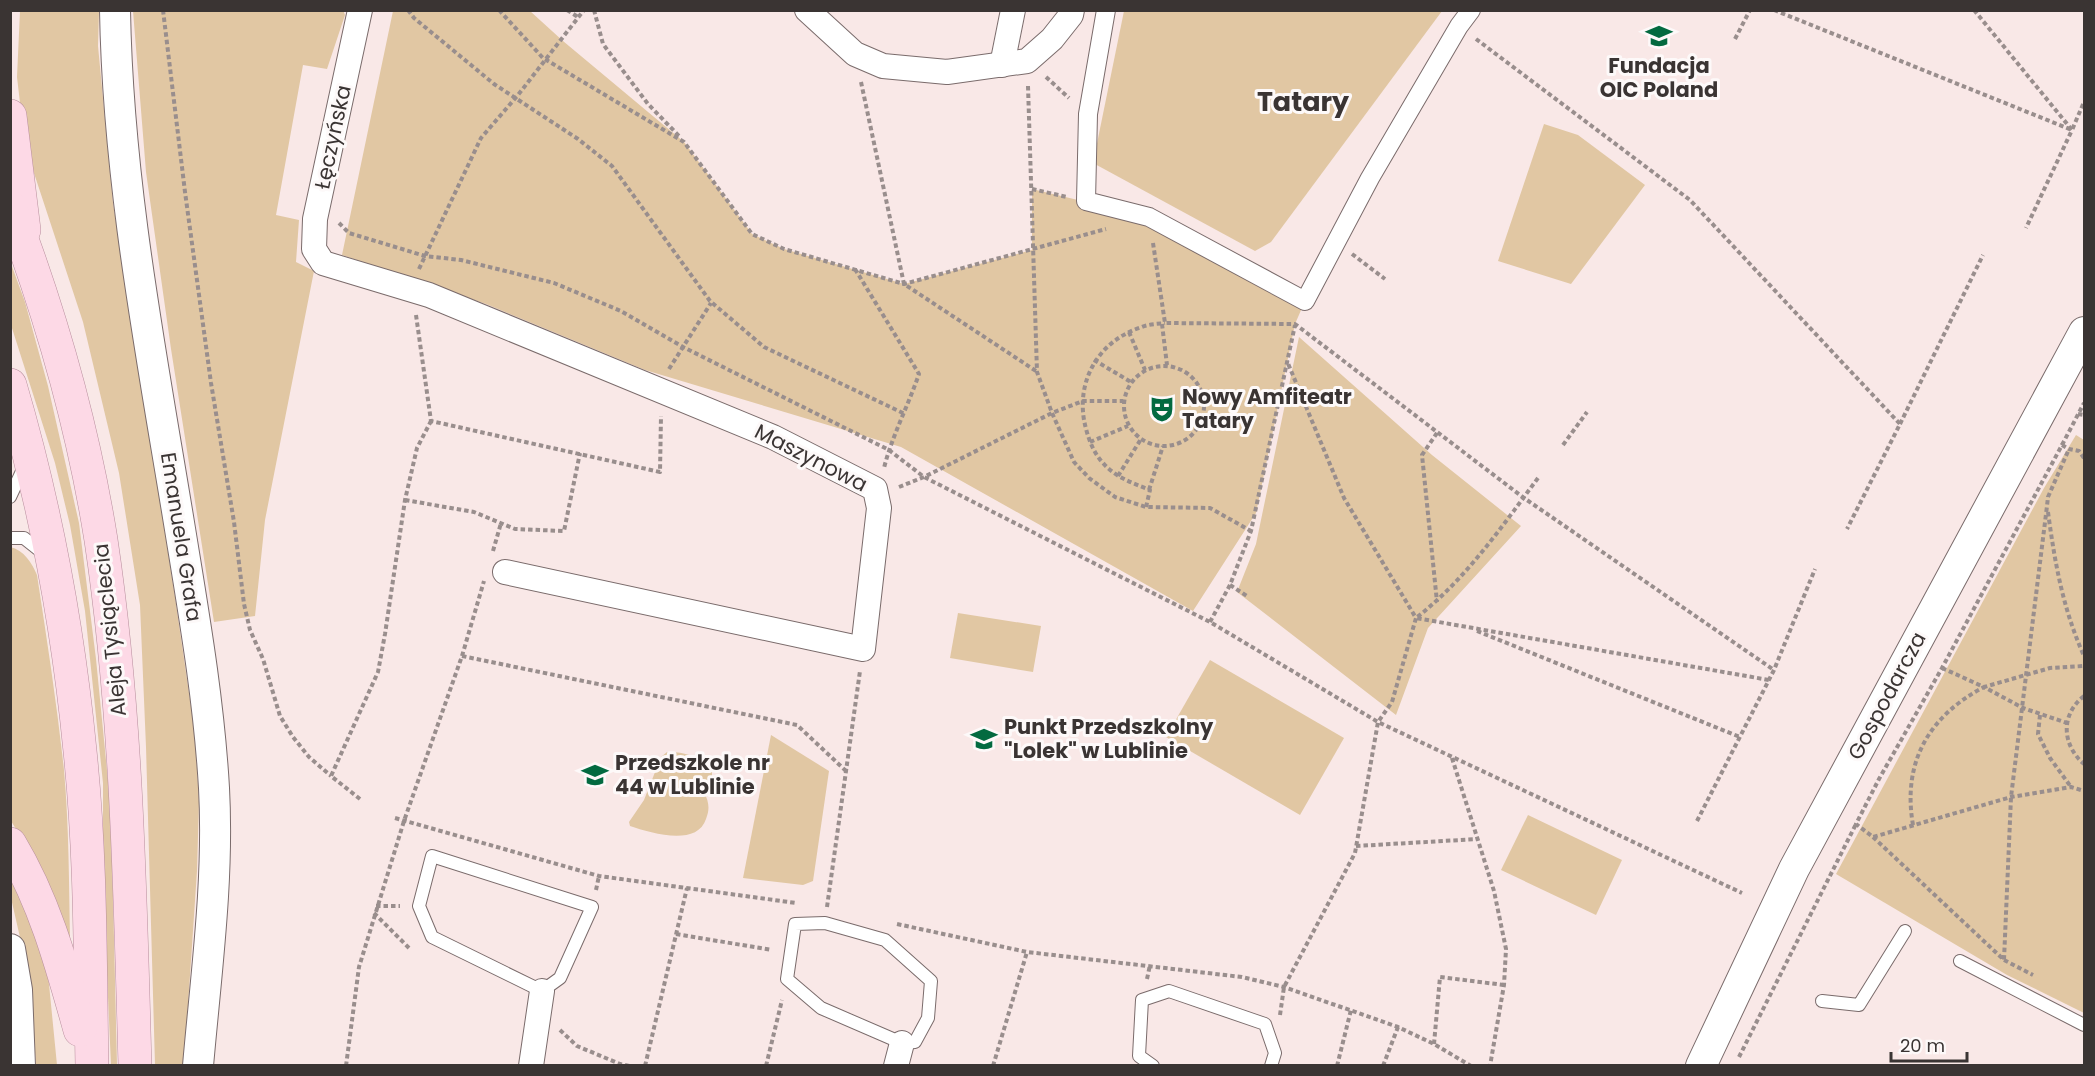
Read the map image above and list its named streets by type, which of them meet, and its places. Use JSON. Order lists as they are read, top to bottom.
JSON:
{
  "streets": {
    "main road": ["Aleja Tysiąclecia"],
    "street": [
      "Łęczyńska",
      "Maszynowa",
      "Emanuela Grafa",
      "Gospodarcza"
    ]
  },
  "crossings": [
    ["Łęczyńska", "Maszynowa"]
  ],
  "districts": ["Tatary"],
  "places": {
    "school or university": ["Fundacja OIC Poland", "Punkt Przedszkolny \"Lolek\" w Lublinie", "Przedszkole nr 44 w Lublinie"],
    "theatre": ["Nowy Amfiteatr Tatary"]
  },
  "scale_bar": "20 m"
}
